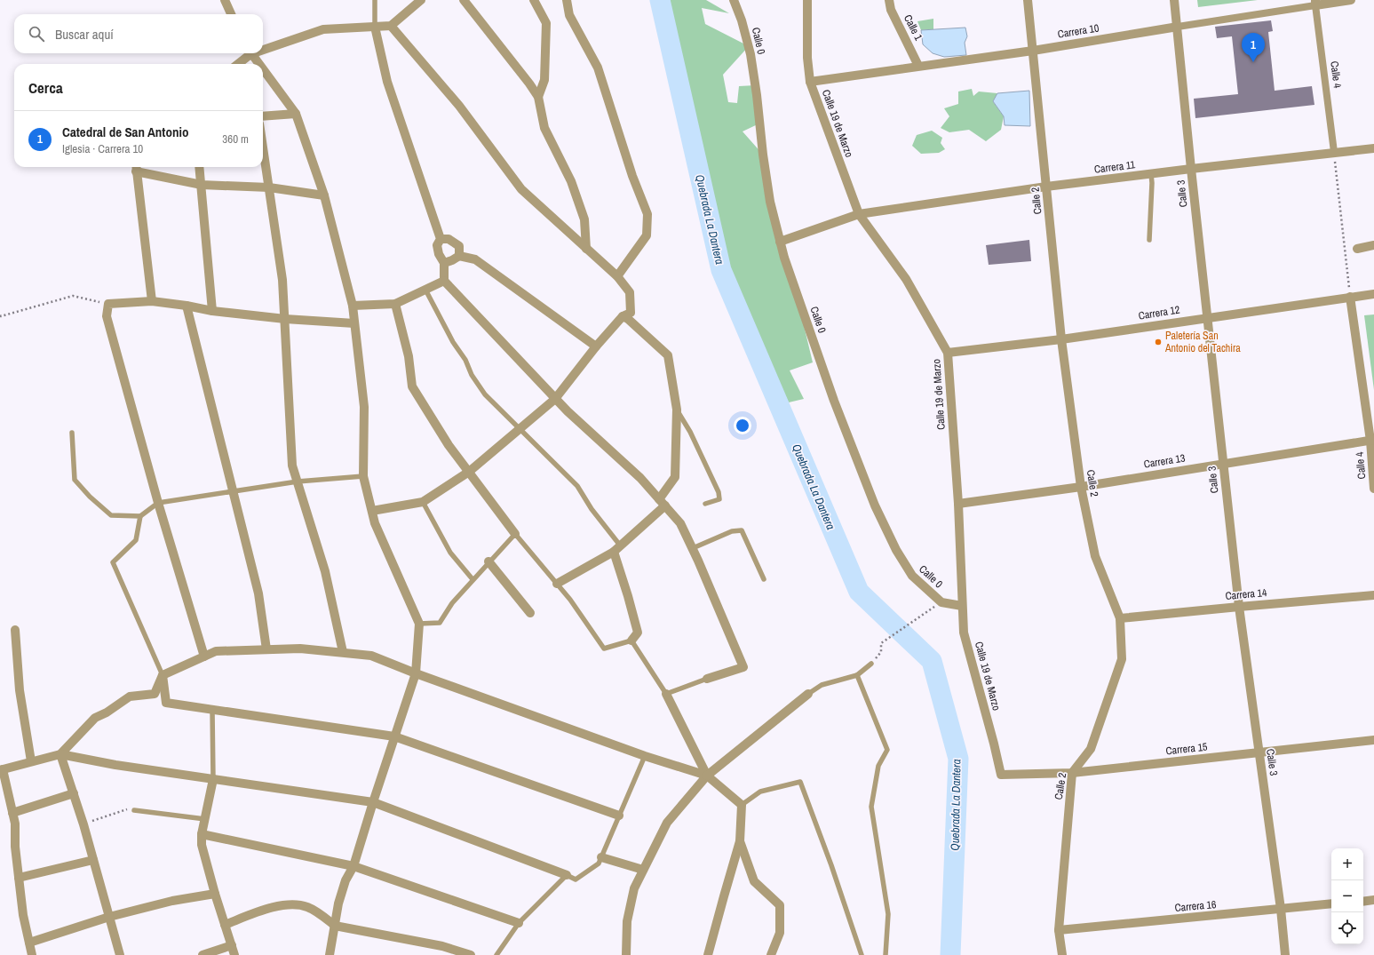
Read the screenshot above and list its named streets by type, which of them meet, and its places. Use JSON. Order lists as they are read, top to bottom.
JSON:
{
  "streets": {
    "street": [
      "Calle 1",
      "Carrera 10",
      "Calle 0",
      "Calle 4",
      "Calle 19 de Marzo",
      "Carrera 11",
      "Calle 3",
      "Calle 2",
      "Carrera 12",
      "Carrera 13",
      "Carrera 14",
      "Carrera 15",
      "Carrera 16"
    ]
  },
  "crossings": [
    ["Calle 1", "Carrera 10"],
    ["Carrera 10", "Calle 4"],
    ["Carrera 10", "Calle 19 de Marzo"],
    ["Carrera 10", "Calle 3"],
    ["Carrera 10", "Calle 2"],
    ["Calle 0", "Calle 19 de Marzo"],
    ["Calle 0", "Carrera 11"],
    ["Calle 4", "Carrera 11"],
    ["Calle 4", "Carrera 12"],
    ["Calle 4", "Carrera 13"],
    ["Calle 19 de Marzo", "Carrera 11"],
    ["Calle 19 de Marzo", "Carrera 12"],
    ["Calle 19 de Marzo", "Carrera 13"],
    ["Calle 19 de Marzo", "Carrera 15"],
    ["Carrera 11", "Calle 3"],
    ["Carrera 11", "Calle 2"],
    ["Calle 3", "Carrera 12"],
    ["Calle 3", "Carrera 13"],
    ["Calle 3", "Carrera 14"],
    ["Calle 3", "Carrera 15"],
    ["Calle 3", "Carrera 16"],
    ["Calle 2", "Carrera 12"],
    ["Calle 2", "Carrera 13"],
    ["Calle 2", "Carrera 14"],
    ["Calle 2", "Carrera 15"],
    ["Calle 2", "Carrera 16"]
  ],
  "water": ["Quebrada La Dantera"],
  "places": ["Paletería San Antonio del Tachira"],
  "page": {
    "search": "Buscar aquí",
    "pins": "1",
    "heading": "Cerca",
    "list": [
      {
        "mark": "1",
        "name": "Catedral de San Antonio",
        "note": "Iglesia · Carrera 10",
        "value": "360 m"
      }
    ],
    "map_buttons": ["+", "−"]
  }
}
